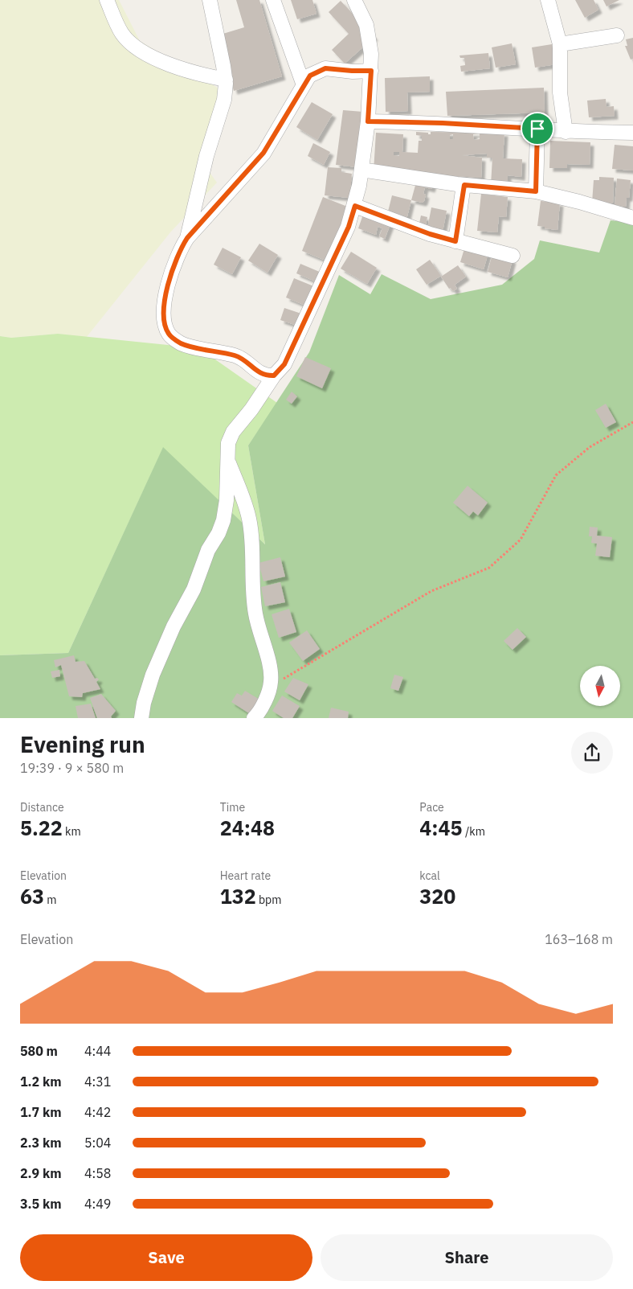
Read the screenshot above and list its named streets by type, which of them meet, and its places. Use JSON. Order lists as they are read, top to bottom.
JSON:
{
  "north": "bottom",
  "page": {
    "heading": ["Evening run", "19:39 · 9 × 580 m"],
    "stats": [
      ["Distance", "5.22 km"],
      ["Time", "24:48"],
      ["Pace", "4:45 /km"],
      ["Elevation", "63 m"],
      ["Heart rate", "132 bpm"],
      ["kcal", "320"]
    ],
    "chart": ["Elevation", "163–168 m"],
    "list": [
      {
        "name": "580 m",
        "note": "4:44"
      },
      {
        "name": "1.2 km",
        "note": "4:31"
      },
      {
        "name": "1.7 km",
        "note": "4:42"
      },
      {
        "name": "2.3 km",
        "note": "5:04"
      },
      {
        "name": "2.9 km",
        "note": "4:58"
      },
      {
        "name": "3.5 km",
        "note": "4:49"
      }
    ],
    "buttons": ["Save", "Share"]
  }
}
